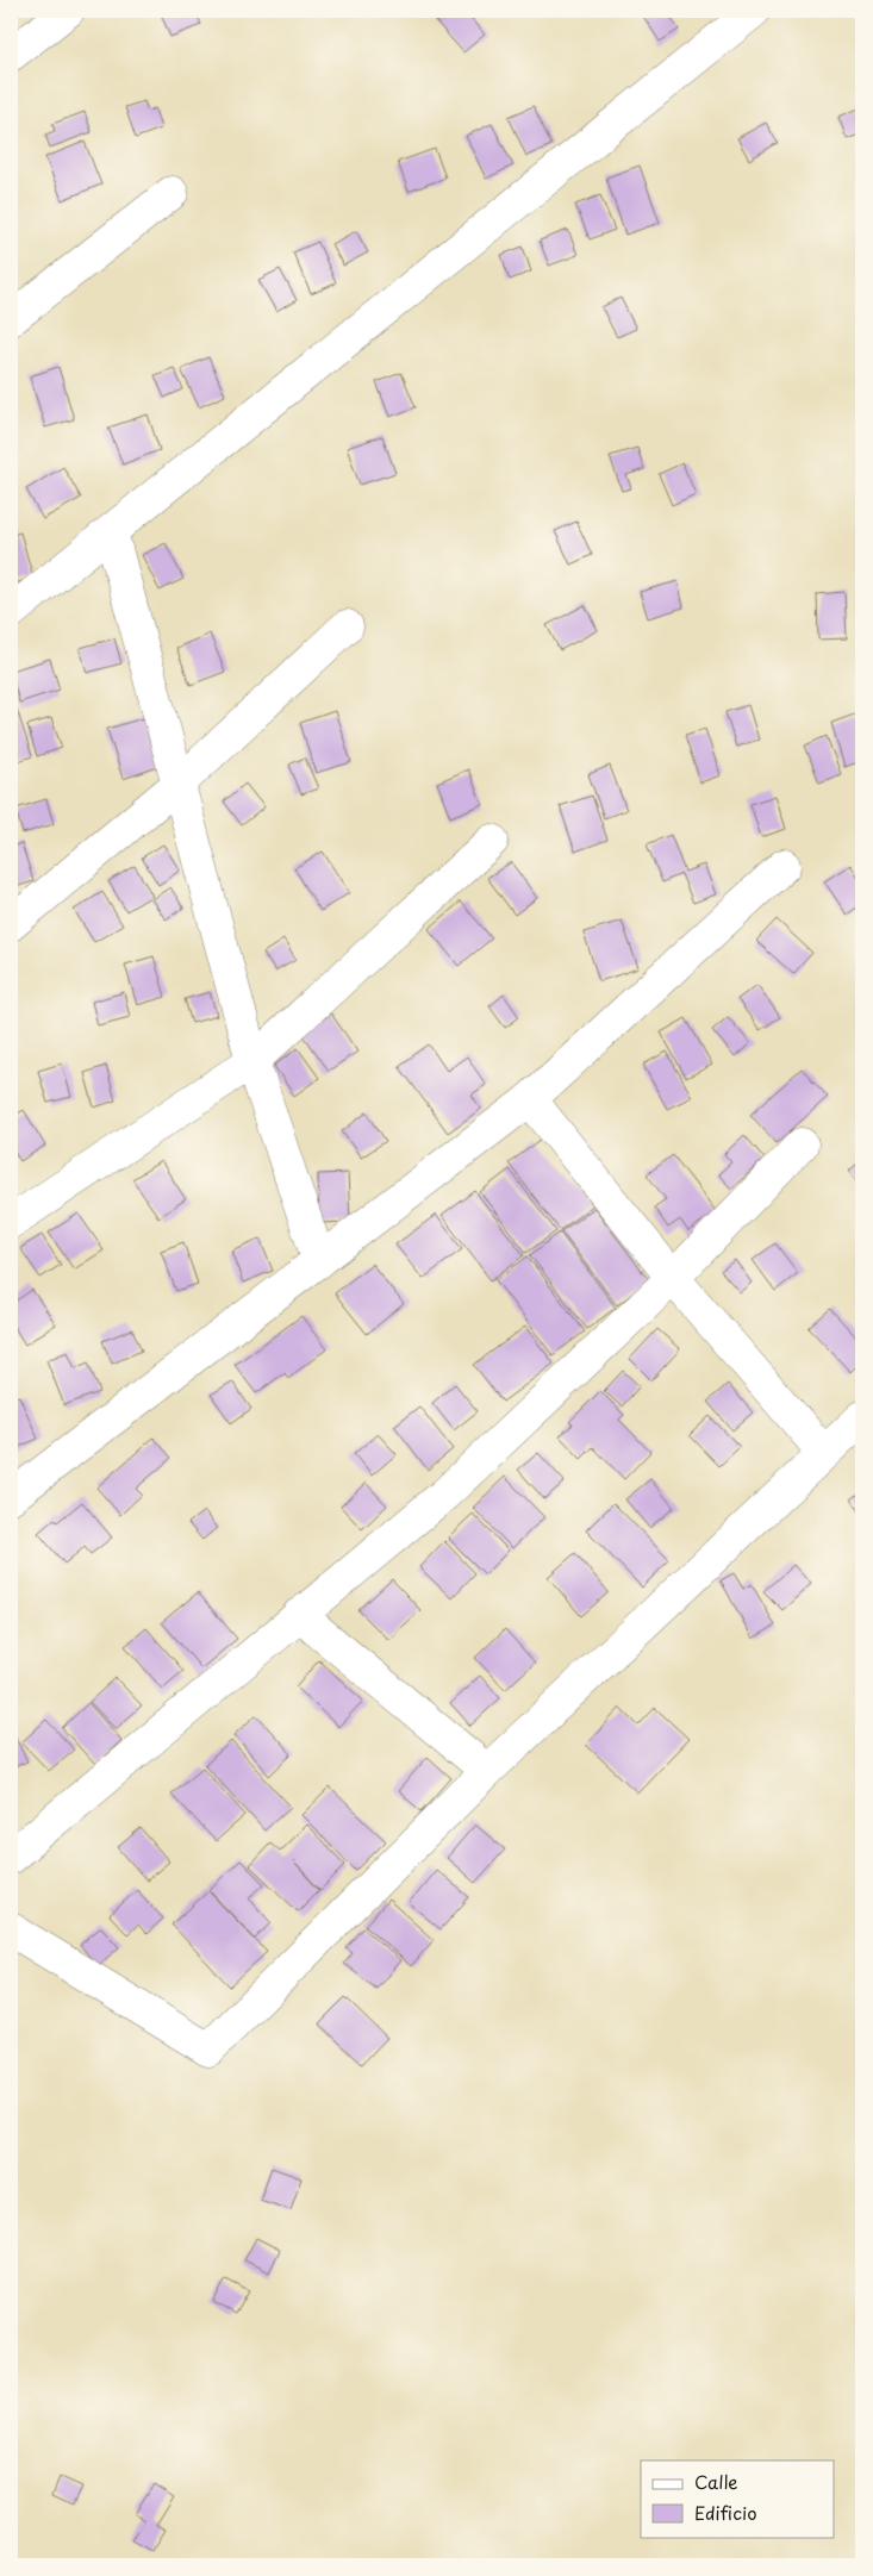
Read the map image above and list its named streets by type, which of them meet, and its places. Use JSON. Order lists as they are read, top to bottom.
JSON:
{
  "legend": ["Calle", "Edificio"]
}
